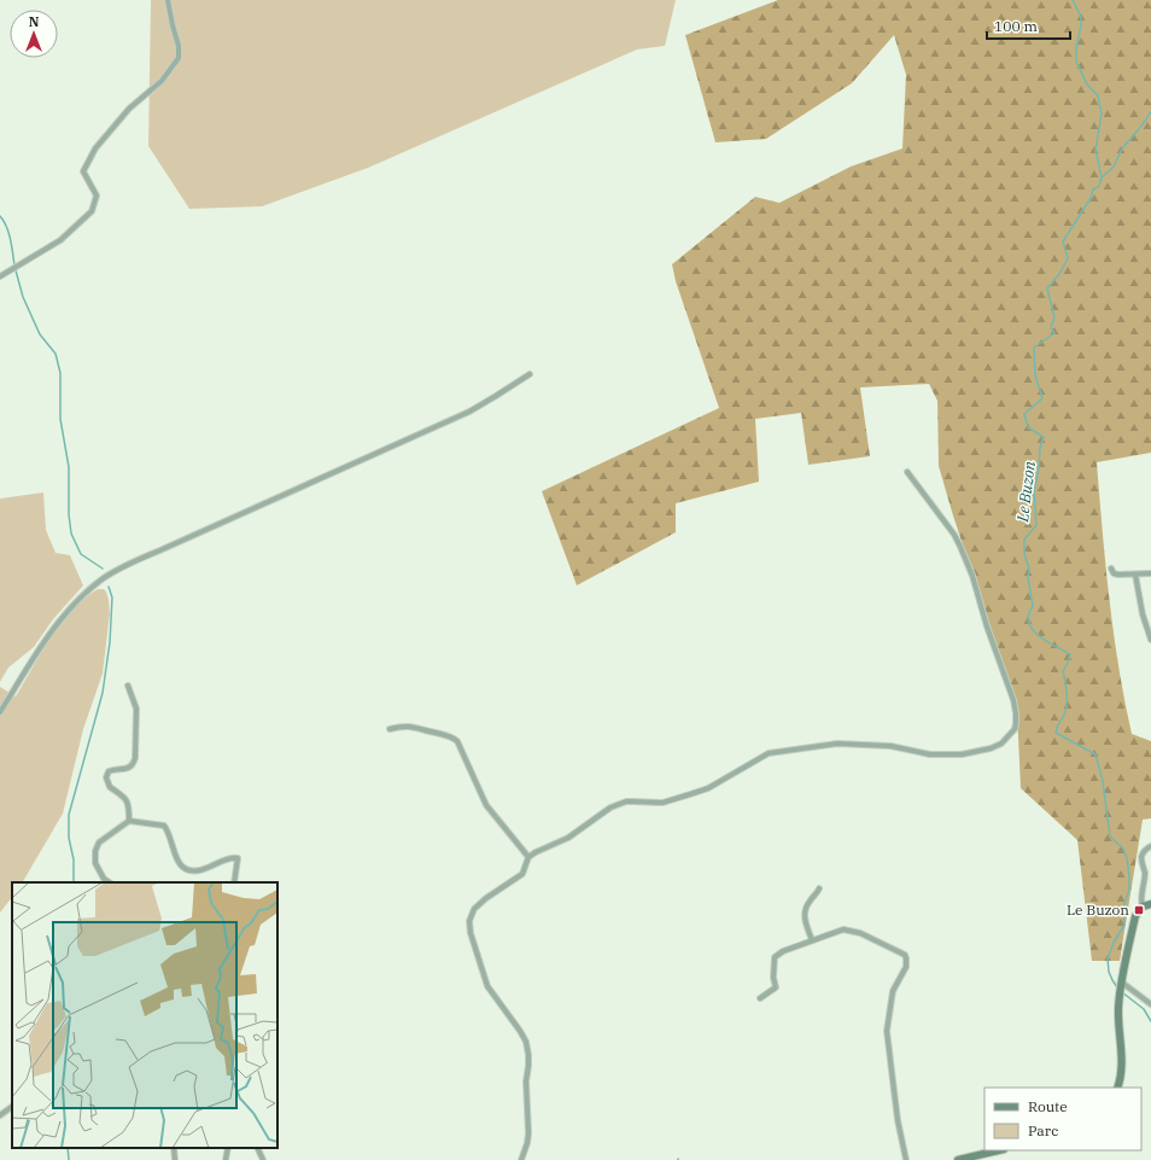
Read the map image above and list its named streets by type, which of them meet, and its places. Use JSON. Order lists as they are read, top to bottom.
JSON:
{
  "water": ["Le Buzon"],
  "places": {
    "transit": ["Le Buzon"]
  },
  "legend": ["Route", "Parc"],
  "scale_bar": "100 m",
  "north": "top"
}
